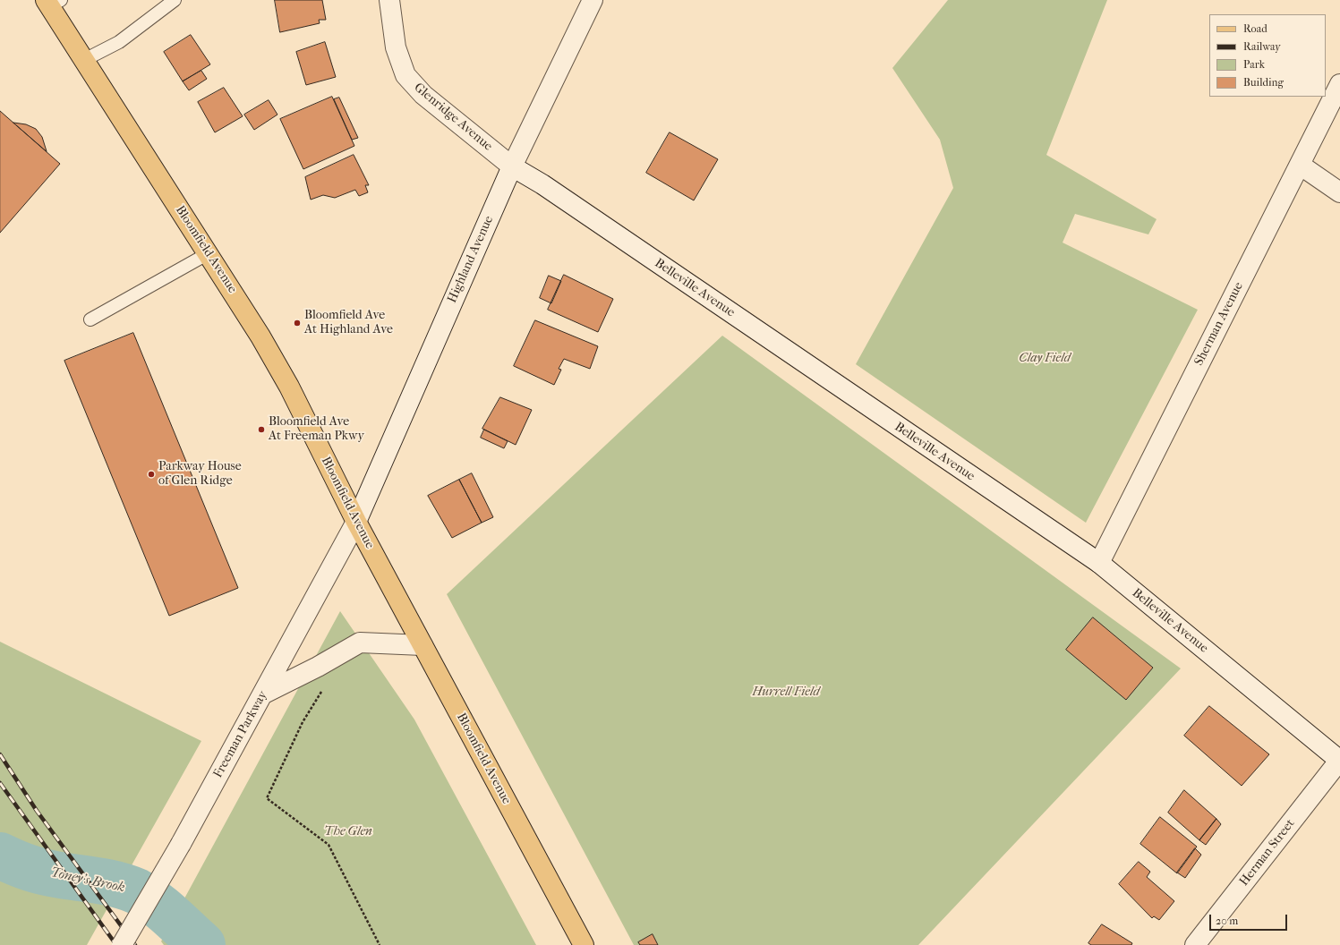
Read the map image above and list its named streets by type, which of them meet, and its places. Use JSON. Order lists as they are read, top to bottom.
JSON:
{
  "streets": {
    "main road": ["Bloomfield Avenue"],
    "street": [
      "Glenridge Avenue",
      "Highland Avenue",
      "Belleville Avenue",
      "Sherman Avenue",
      "Freeman Parkway",
      "Herman Street"
    ]
  },
  "crossings": [
    ["Glenridge Avenue", "Highland Avenue"],
    ["Glenridge Avenue", "Belleville Avenue"],
    ["Bloomfield Avenue", "Highland Avenue"],
    ["Bloomfield Avenue", "Freeman Parkway"],
    ["Highland Avenue", "Belleville Avenue"],
    ["Highland Avenue", "Freeman Parkway"],
    ["Belleville Avenue", "Sherman Avenue"],
    ["Belleville Avenue", "Herman Street"]
  ],
  "water": ["Toney's Brook"],
  "parks": ["Clay Field", "Hurrell Field", "The Glen"],
  "places": ["Bloomfield Ave At Highland Ave", "Bloomfield Ave At Freeman Pkwy", "Parkway House of Glen Ridge"],
  "legend": [
    "Road",
    "Railway",
    "Park",
    "Building"
  ],
  "scale_bar": "20 m"
}
